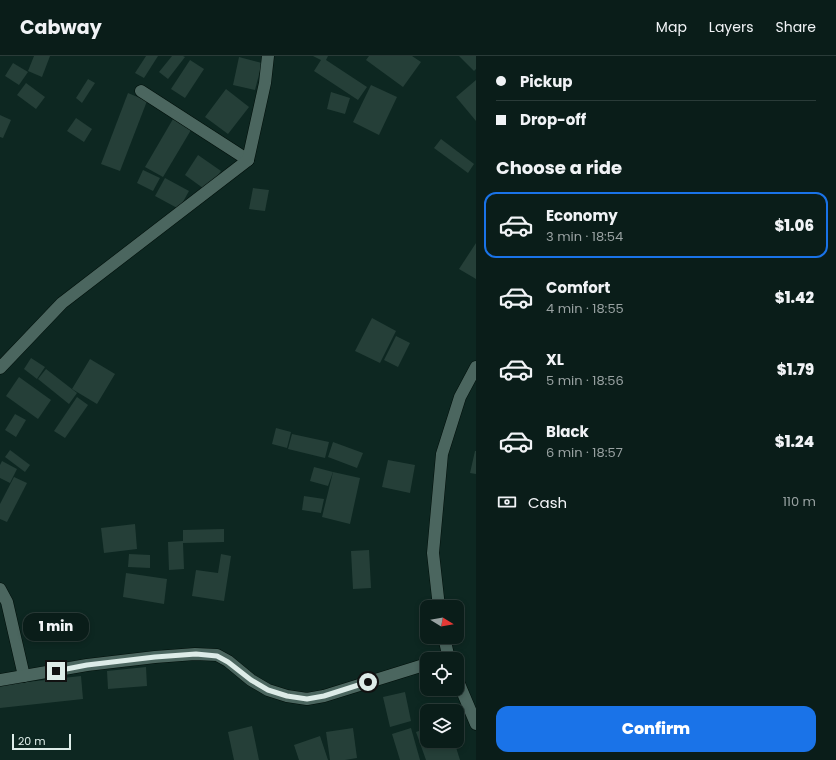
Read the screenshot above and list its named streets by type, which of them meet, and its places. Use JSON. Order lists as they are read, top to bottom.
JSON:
{
  "scale_bar": "20 m",
  "north": "right",
  "page": {
    "header": "Cabway",
    "nav": ["Map", "Layers", "Share"],
    "banner": ["Pickup", "Drop-off"],
    "heading": "Choose a ride",
    "list": [
      {
        "name": "Economy",
        "note": "3 min · 18:54",
        "value": "$1.06"
      },
      {
        "name": "Comfort",
        "note": "4 min · 18:55",
        "value": "$1.42"
      },
      {
        "name": "XL",
        "note": "5 min · 18:56",
        "value": "$1.79"
      },
      {
        "name": "Black",
        "note": "6 min · 18:57",
        "value": "$1.24"
      }
    ],
    "pay": ["Cash", "110 m"],
    "bubble": "1 min",
    "buttons": "Confirm",
    "scale": "20 m"
  }
}
